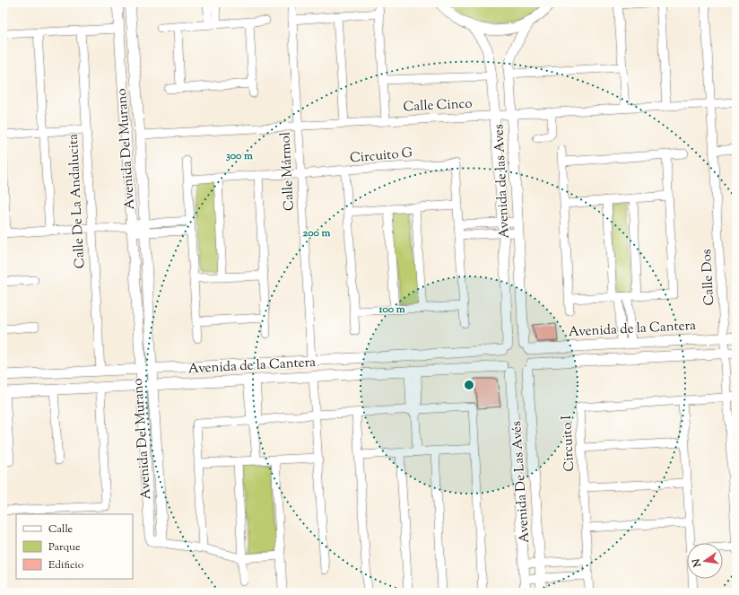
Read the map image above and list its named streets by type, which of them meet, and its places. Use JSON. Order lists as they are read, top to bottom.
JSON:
{
  "streets": {
    "street": [
      "Calle Cinco",
      "Avenida Del Murano",
      "Circuito G",
      "Calle Mármol",
      "Avenida de las Aves",
      "Calle De La Andalucita",
      "Calle Dos",
      "Avenida de la Cantera",
      "Circuito I",
      "Avenida De Las Avés"
    ]
  },
  "crossings": [
    ["Calle Cinco", "Avenida Del Murano"],
    ["Calle Cinco", "Calle Mármol"],
    ["Calle Cinco", "Avenida de las Aves"],
    ["Calle Cinco", "Calle Dos"],
    ["Avenida Del Murano", "Avenida de la Cantera"],
    ["Calle Mármol", "Avenida de la Cantera"],
    ["Avenida de las Aves", "Avenida de la Cantera"],
    ["Avenida de las Aves", "Avenida De Las Avés"],
    ["Calle De La Andalucita", "Avenida de la Cantera"],
    ["Calle Dos", "Avenida de la Cantera"],
    ["Calle Dos", "Circuito I"],
    ["Avenida de la Cantera", "Avenida De Las Avés"]
  ],
  "legend": ["Calle", "Parque", "Edificio"],
  "north": "left",
  "rings": ["300 m", "200 m", "100 m"]
}
